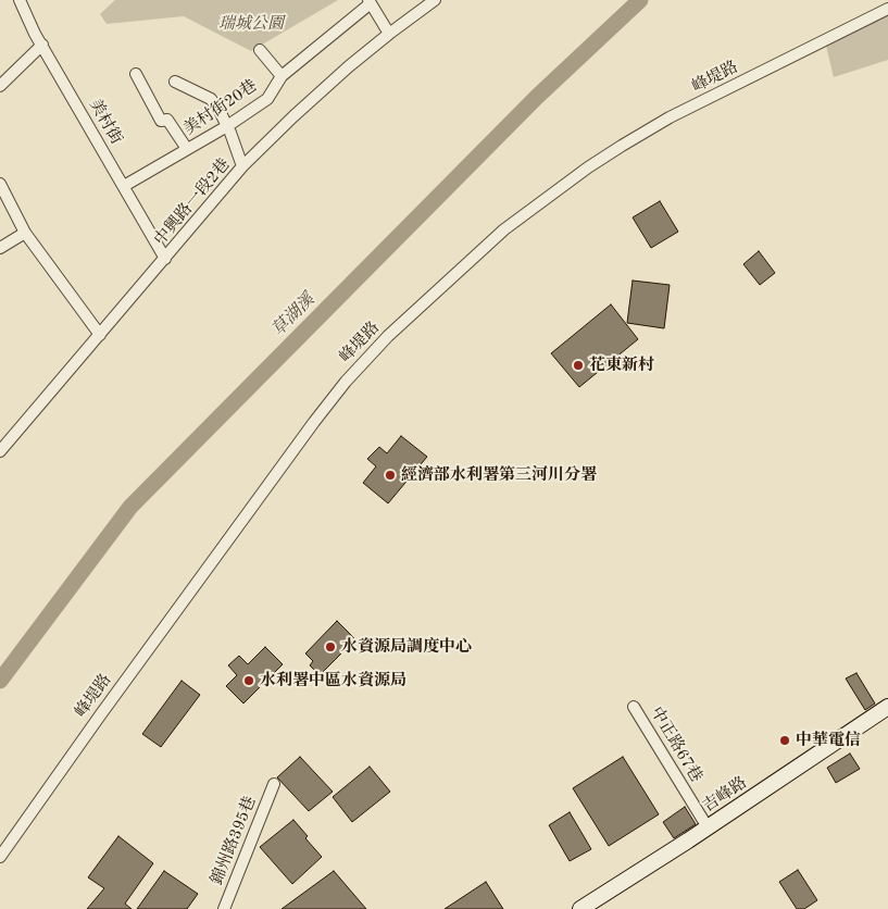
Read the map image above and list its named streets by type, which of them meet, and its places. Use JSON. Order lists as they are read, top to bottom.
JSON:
{
  "streets": {
    "street": [
      "峰堤路",
      "美村街20巷",
      "美村街",
      "中興路一段2巷",
      "中正路67巷",
      "吉峰路",
      "錦州路395巷"
    ]
  },
  "crossings": [
    ["美村街20巷", "美村街"],
    ["美村街", "中興路一段2巷"],
    ["中正路67巷", "吉峰路"]
  ],
  "water": ["草湖溪"],
  "parks": ["瑞城公園"],
  "places": [
    "花東新村",
    "經濟部水利署第三河川分署",
    "水資源局調度中心",
    "水利署中區水資源局",
    "中華電信"
  ]
}
